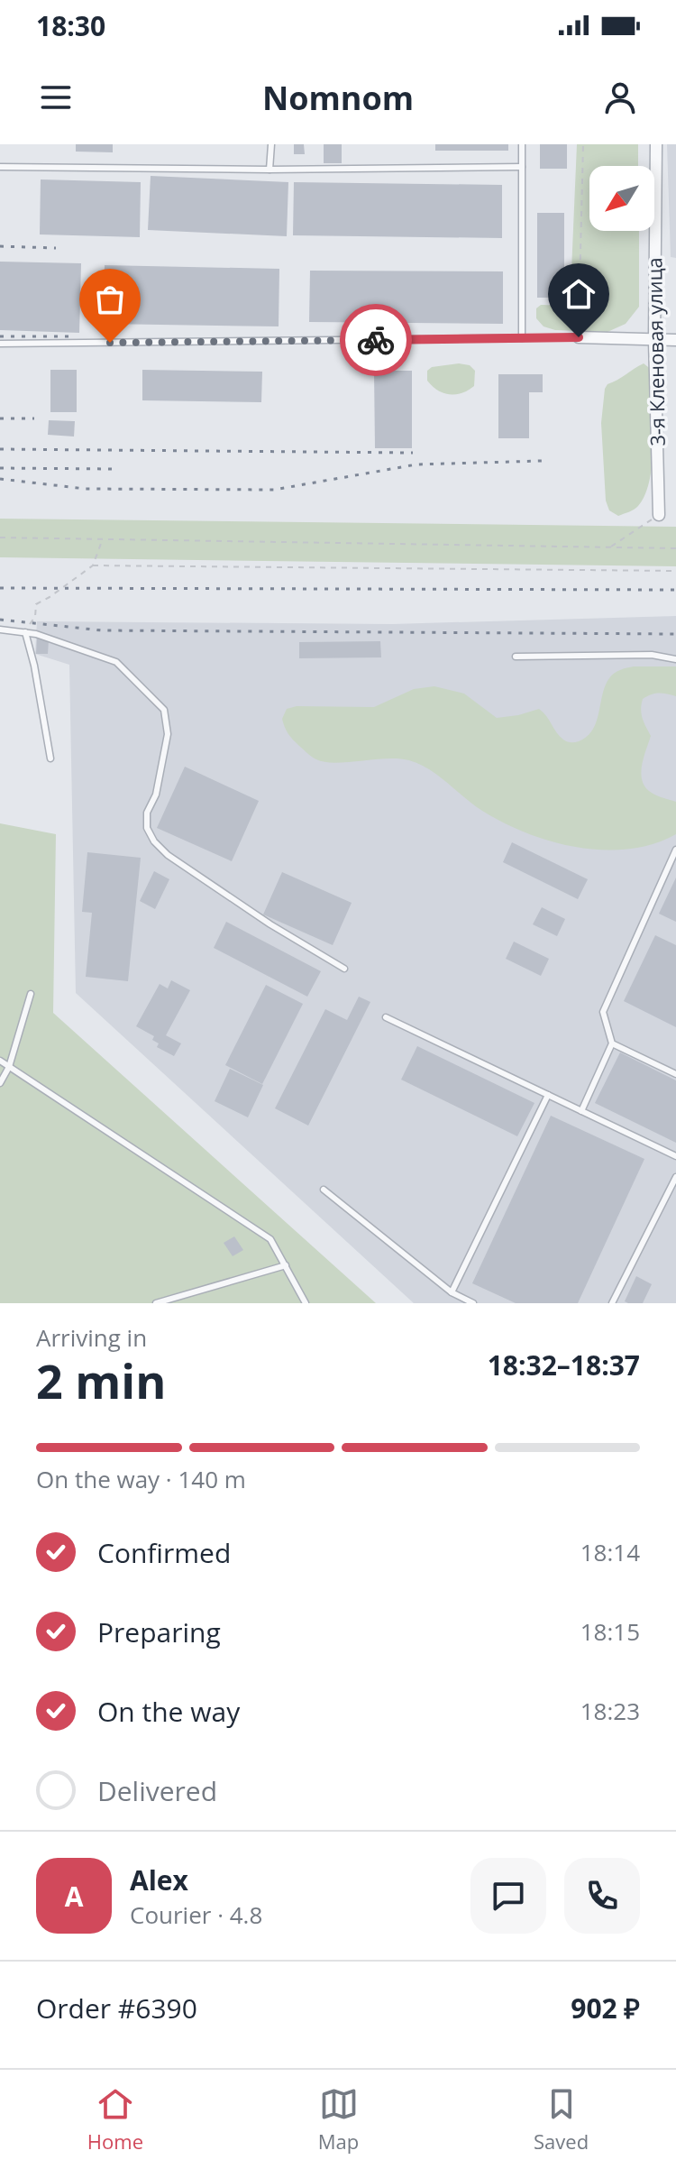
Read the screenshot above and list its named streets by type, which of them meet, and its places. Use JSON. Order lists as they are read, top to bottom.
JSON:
{
  "streets": {
    "street": ["3-я Кленовая улица"]
  },
  "north": "bottom left",
  "page": {
    "status": "18:30",
    "header": "Nomnom",
    "heading": ["2 min", "Arriving in", "18:32–18:37"],
    "panel": [
      "Alex",
      "Courier · 4.8",
      "Order #6390",
      "902 ₽"
    ],
    "bar": "On the way · 140 m",
    "list": [
      ["Confirmed", "18:14"],
      ["Preparing", "18:15"],
      ["On the way", "18:23"],
      "Delivered"
    ],
    "round": "A",
    "tabs": ["Home", "Map", "Saved"]
  }
}
